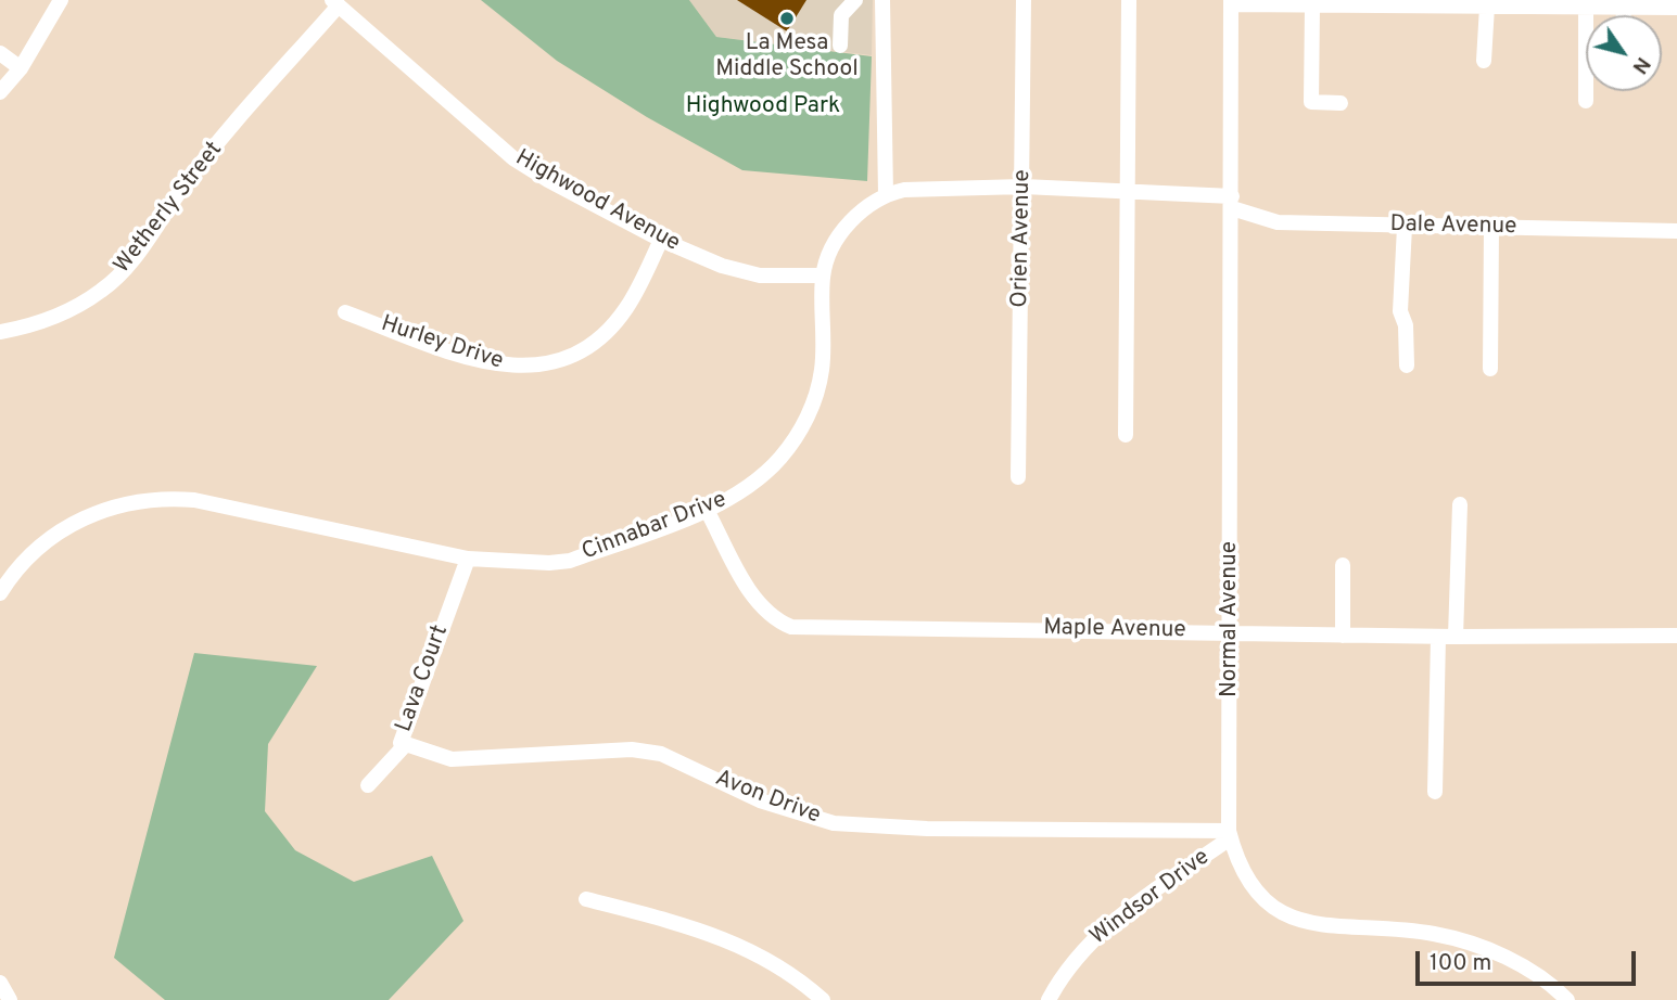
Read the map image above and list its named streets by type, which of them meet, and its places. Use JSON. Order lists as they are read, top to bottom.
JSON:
{
  "streets": {
    "street": [
      "Highwood Avenue",
      "Wetherly Street",
      "Dale Avenue",
      "Orien Avenue",
      "Hurley Drive",
      "Cinnabar Drive",
      "Normal Avenue",
      "Maple Avenue",
      "Lava Court",
      "Avon Drive",
      "Windsor Drive"
    ]
  },
  "crossings": [
    ["Highwood Avenue", "Wetherly Street"],
    ["Highwood Avenue", "Hurley Drive"],
    ["Highwood Avenue", "Cinnabar Drive"],
    ["Dale Avenue", "Normal Avenue"],
    ["Cinnabar Drive", "Maple Avenue"],
    ["Cinnabar Drive", "Lava Court"],
    ["Normal Avenue", "Maple Avenue"],
    ["Normal Avenue", "Avon Drive"],
    ["Normal Avenue", "Windsor Drive"],
    ["Lava Court", "Avon Drive"],
    ["Avon Drive", "Windsor Drive"]
  ],
  "parks": ["Highwood Park"],
  "places": ["La Mesa Middle School"],
  "scale_bar": "100 m",
  "north": "bottom right"
}
